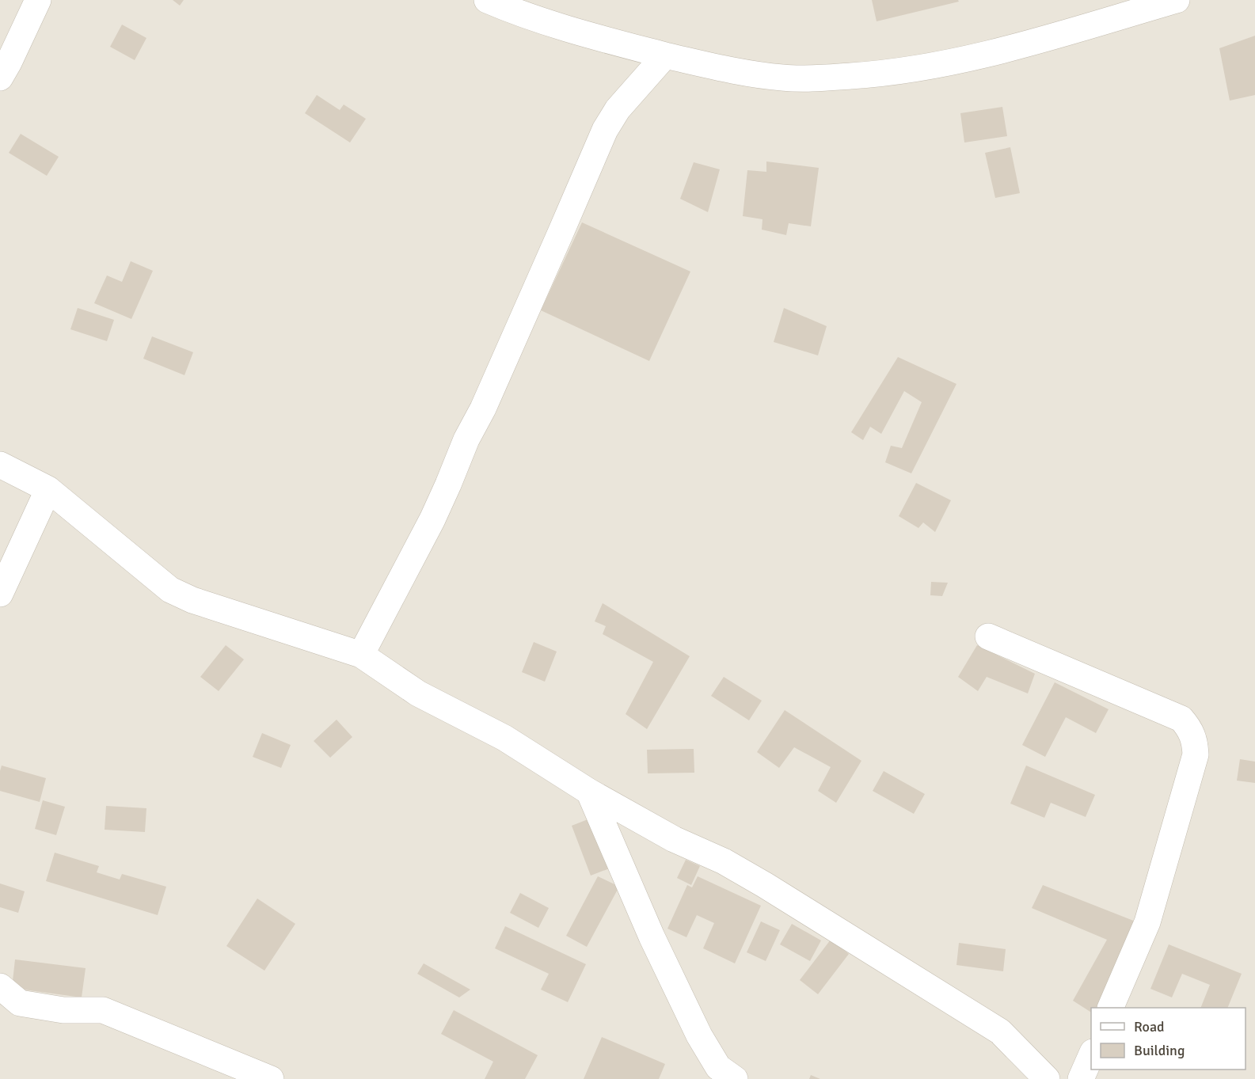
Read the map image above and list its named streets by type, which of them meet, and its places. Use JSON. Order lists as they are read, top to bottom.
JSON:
{
  "legend": ["Road", "Building"]
}
